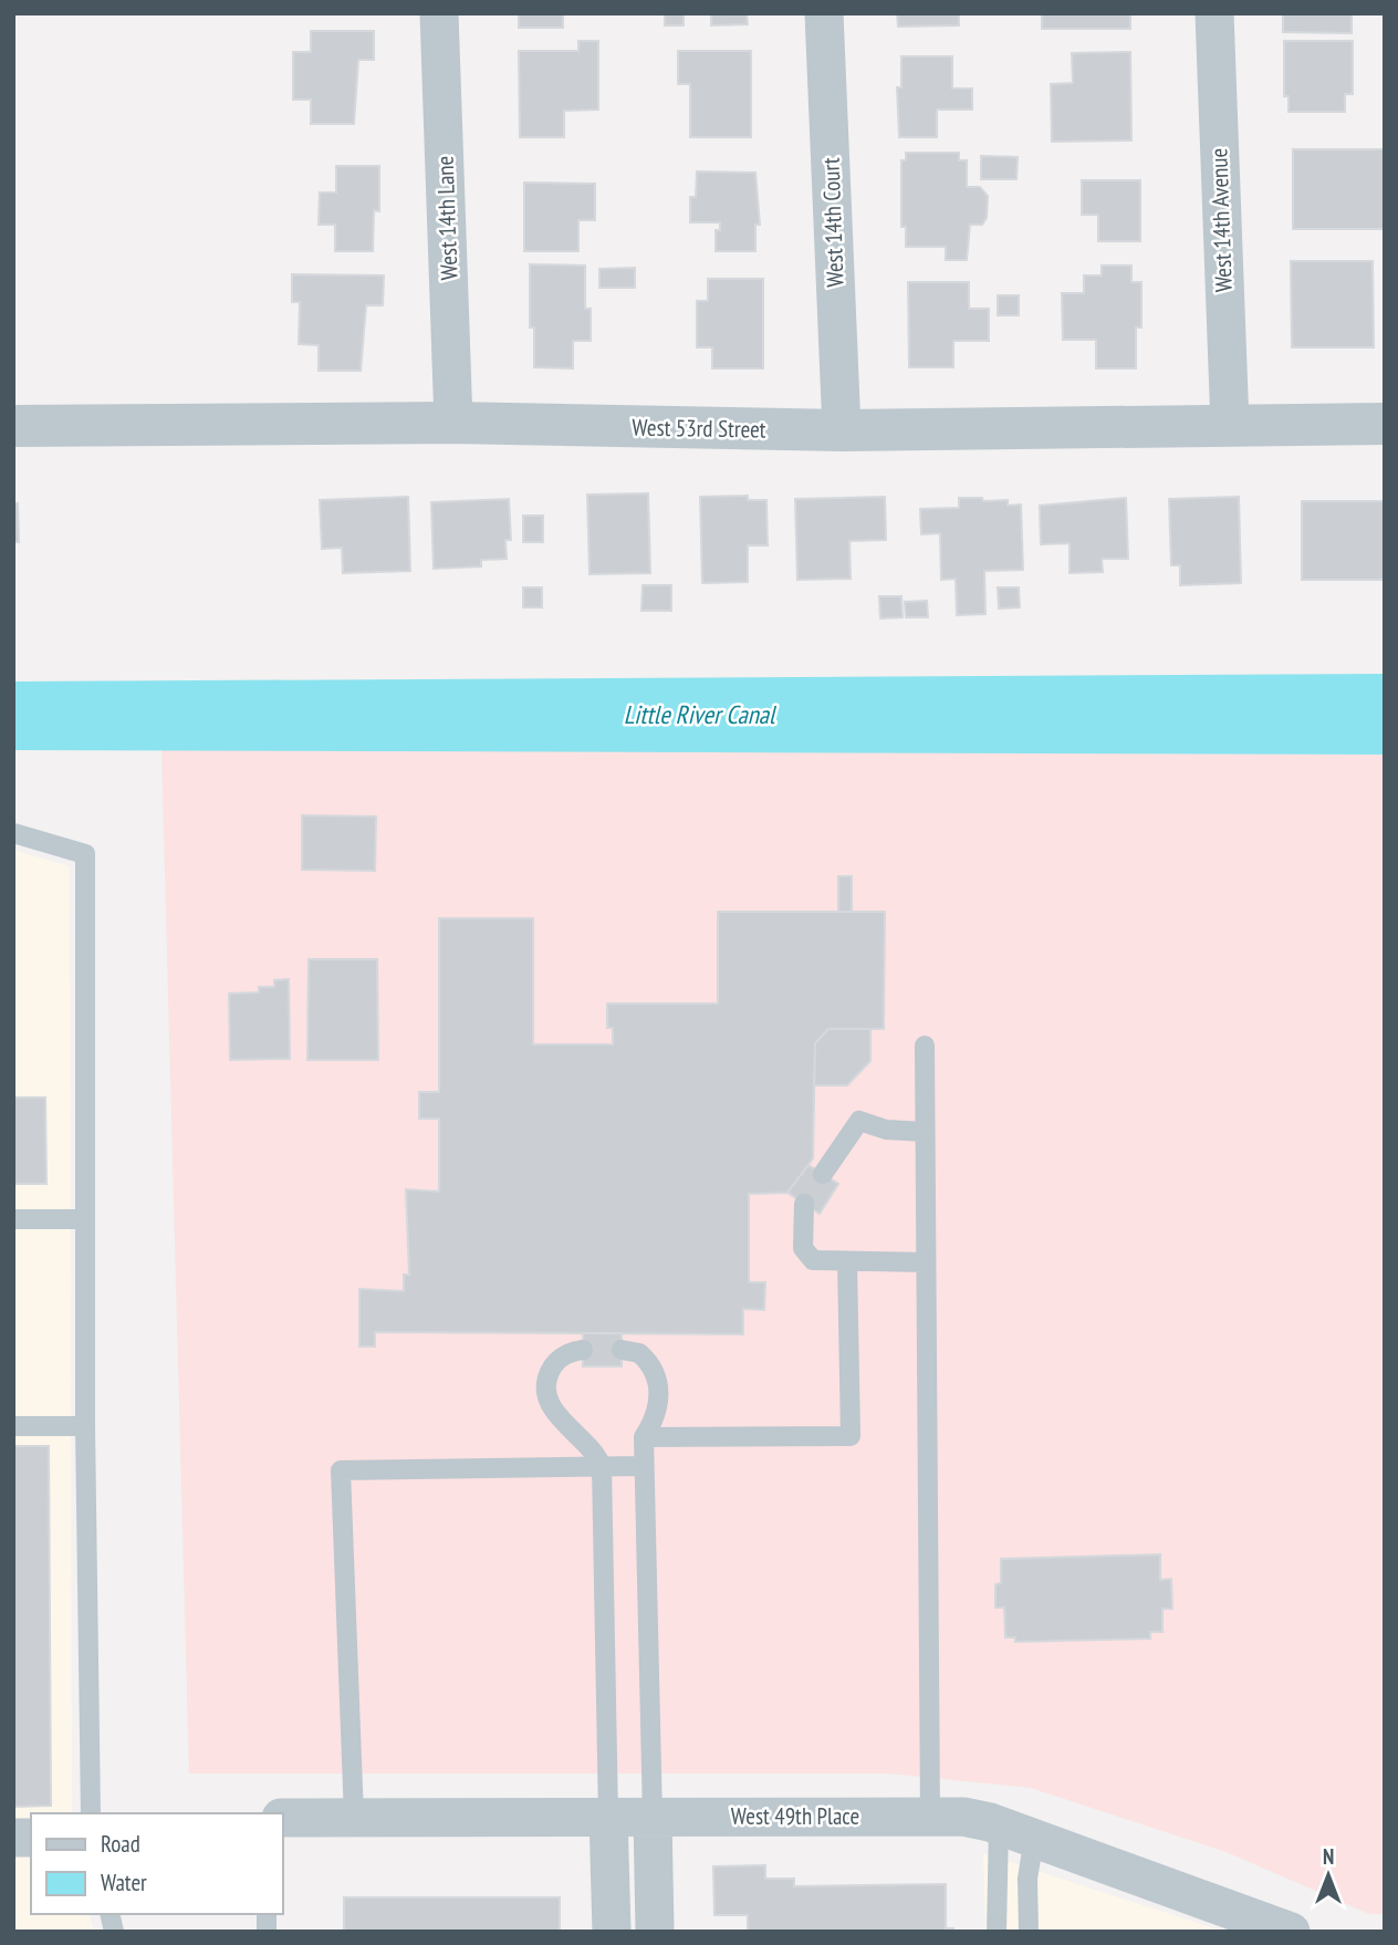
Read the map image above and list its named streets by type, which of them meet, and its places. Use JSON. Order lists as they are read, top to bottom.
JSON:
{
  "streets": {
    "street": [
      "West 14th Lane",
      "West 14th Avenue",
      "West 14th Court",
      "West 53rd Street",
      "West 49th Place"
    ]
  },
  "crossings": [
    ["West 14th Lane", "West 53rd Street"],
    ["West 14th Avenue", "West 53rd Street"],
    ["West 14th Court", "West 53rd Street"]
  ],
  "water": ["Little River Canal"],
  "legend": ["Road", "Water"],
  "north": "top"
}
